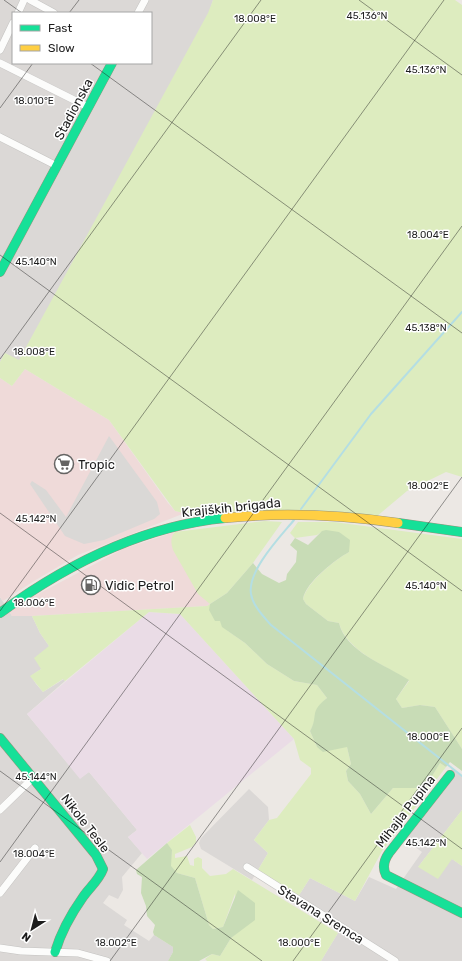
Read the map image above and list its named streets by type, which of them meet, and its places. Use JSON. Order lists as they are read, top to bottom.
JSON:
{
  "streets": {
    "street": [
      "Stadionska",
      "Krajiških brigada",
      "Mihajla Pupina",
      "Nikole Tesle",
      "Stevana Sremca"
    ]
  },
  "places": {
    "supermarket": ["Tropic"],
    "fuel station": ["Vidic Petrol"]
  },
  "legend": ["Fast", "Slow"],
  "north": "bottom left",
  "coordinates": [
    "45.136°N",
    "18.008°E",
    "18.010°E",
    "18.004°E",
    "45.140°N",
    "45.138°N",
    "18.002°E",
    "45.142°N",
    "18.006°E",
    "18.000°E",
    "45.144°N"
  ]
}
